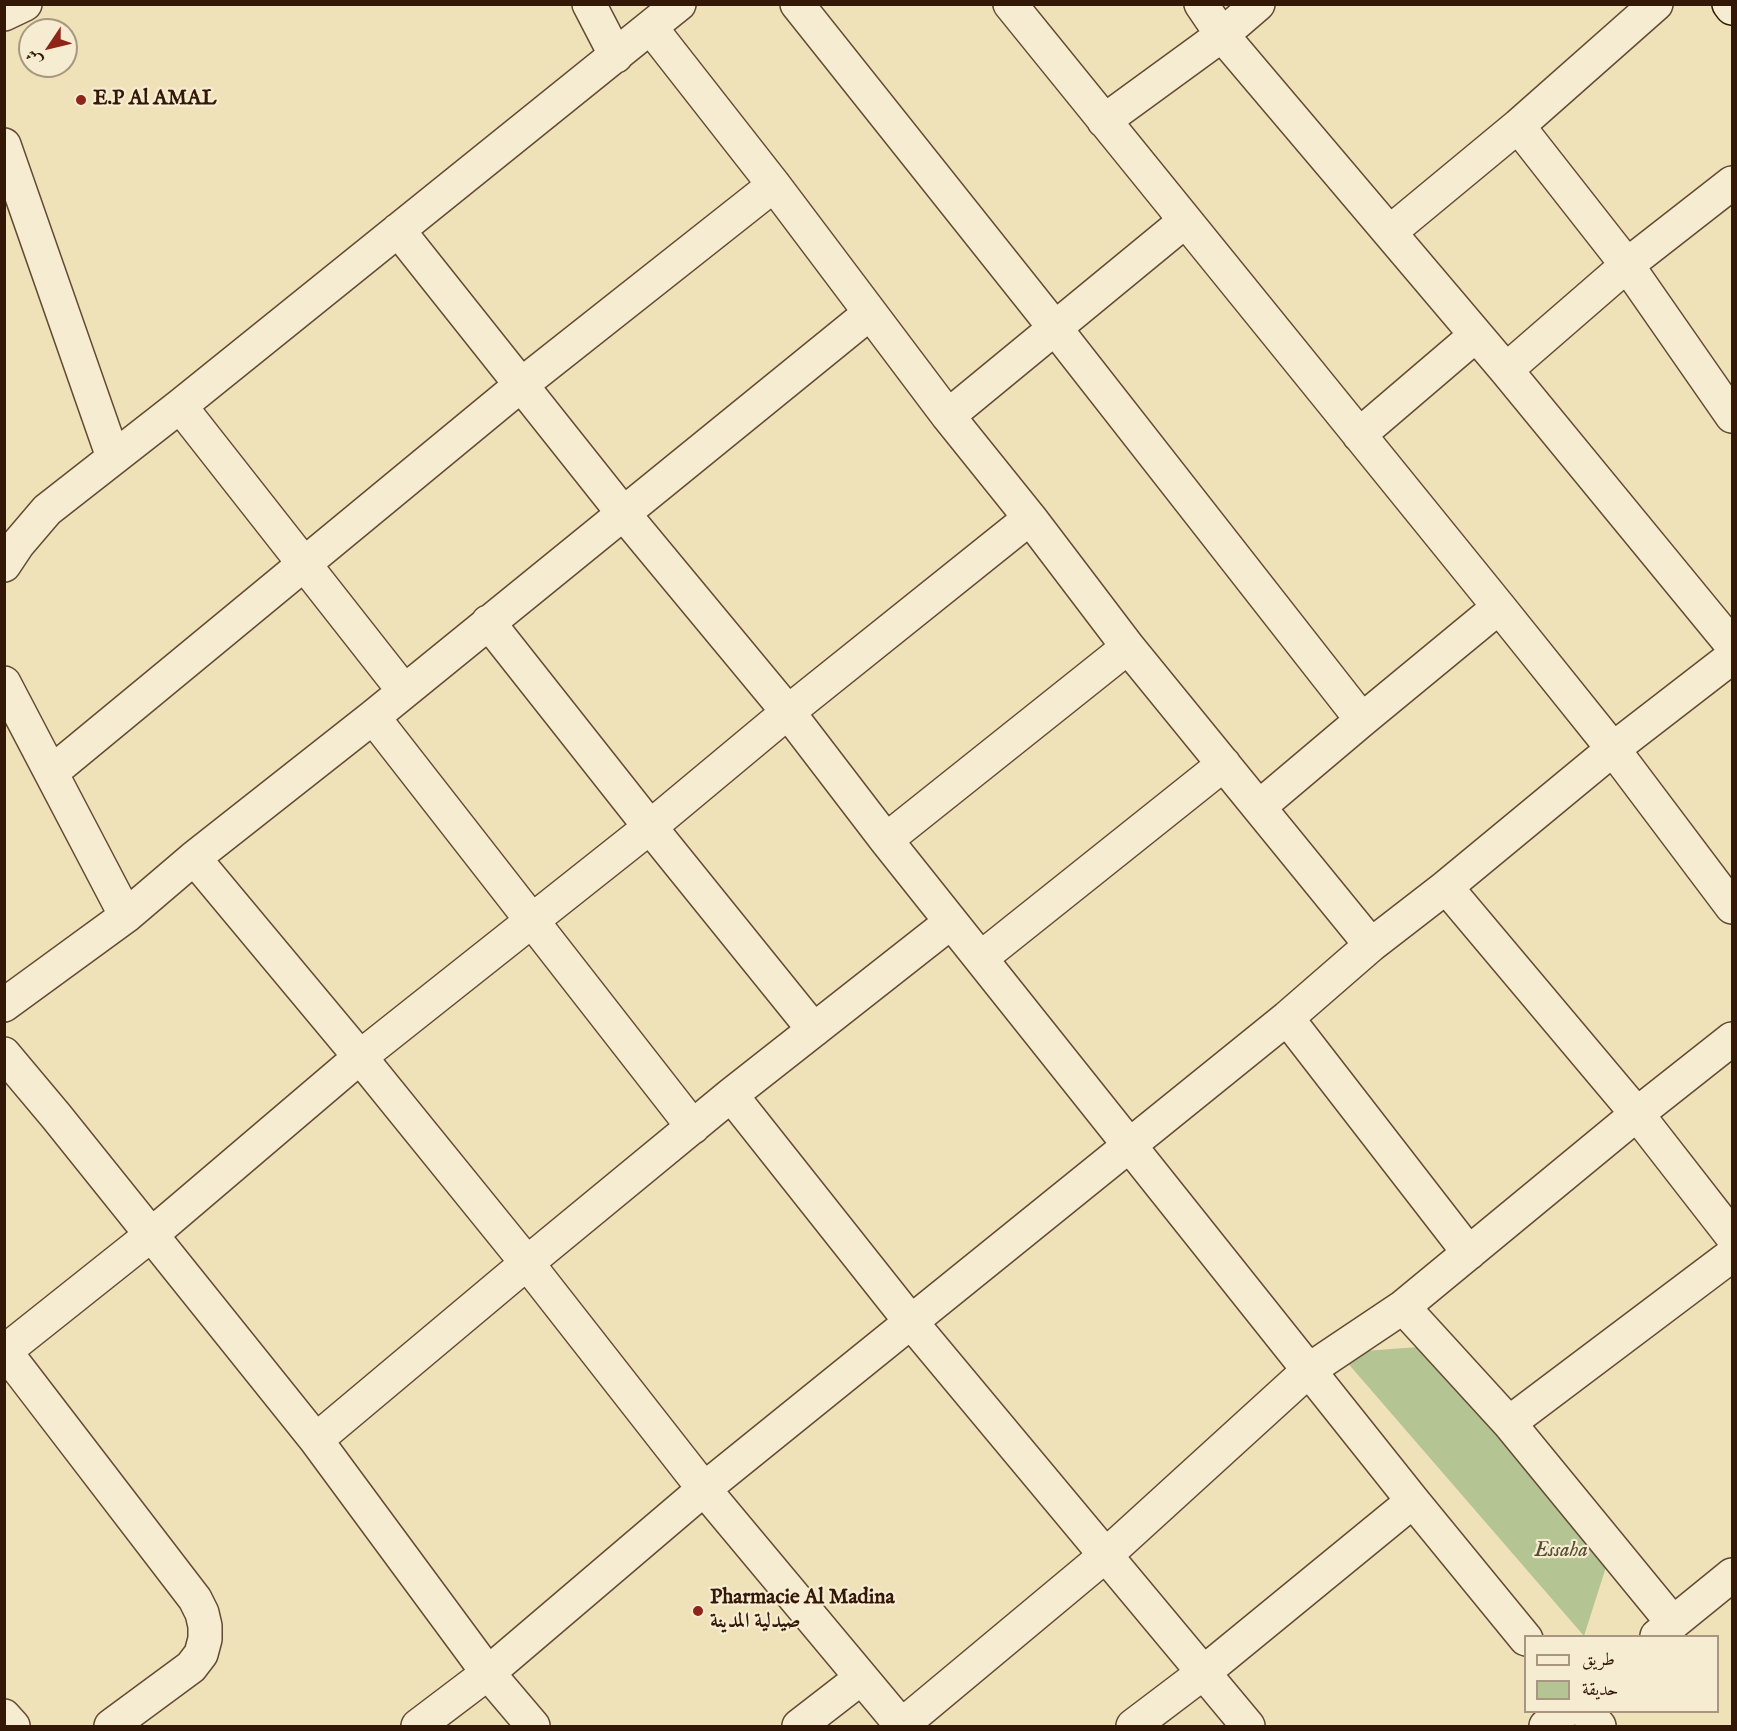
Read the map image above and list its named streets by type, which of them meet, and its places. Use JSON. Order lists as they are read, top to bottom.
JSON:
{
  "parks": ["Essaha"],
  "places": ["E.P Al AMAL", "Pharmacie Al Madina صيدلية المدينة"],
  "legend": ["طريق", "حديقة"],
  "north": "bottom left"
}
